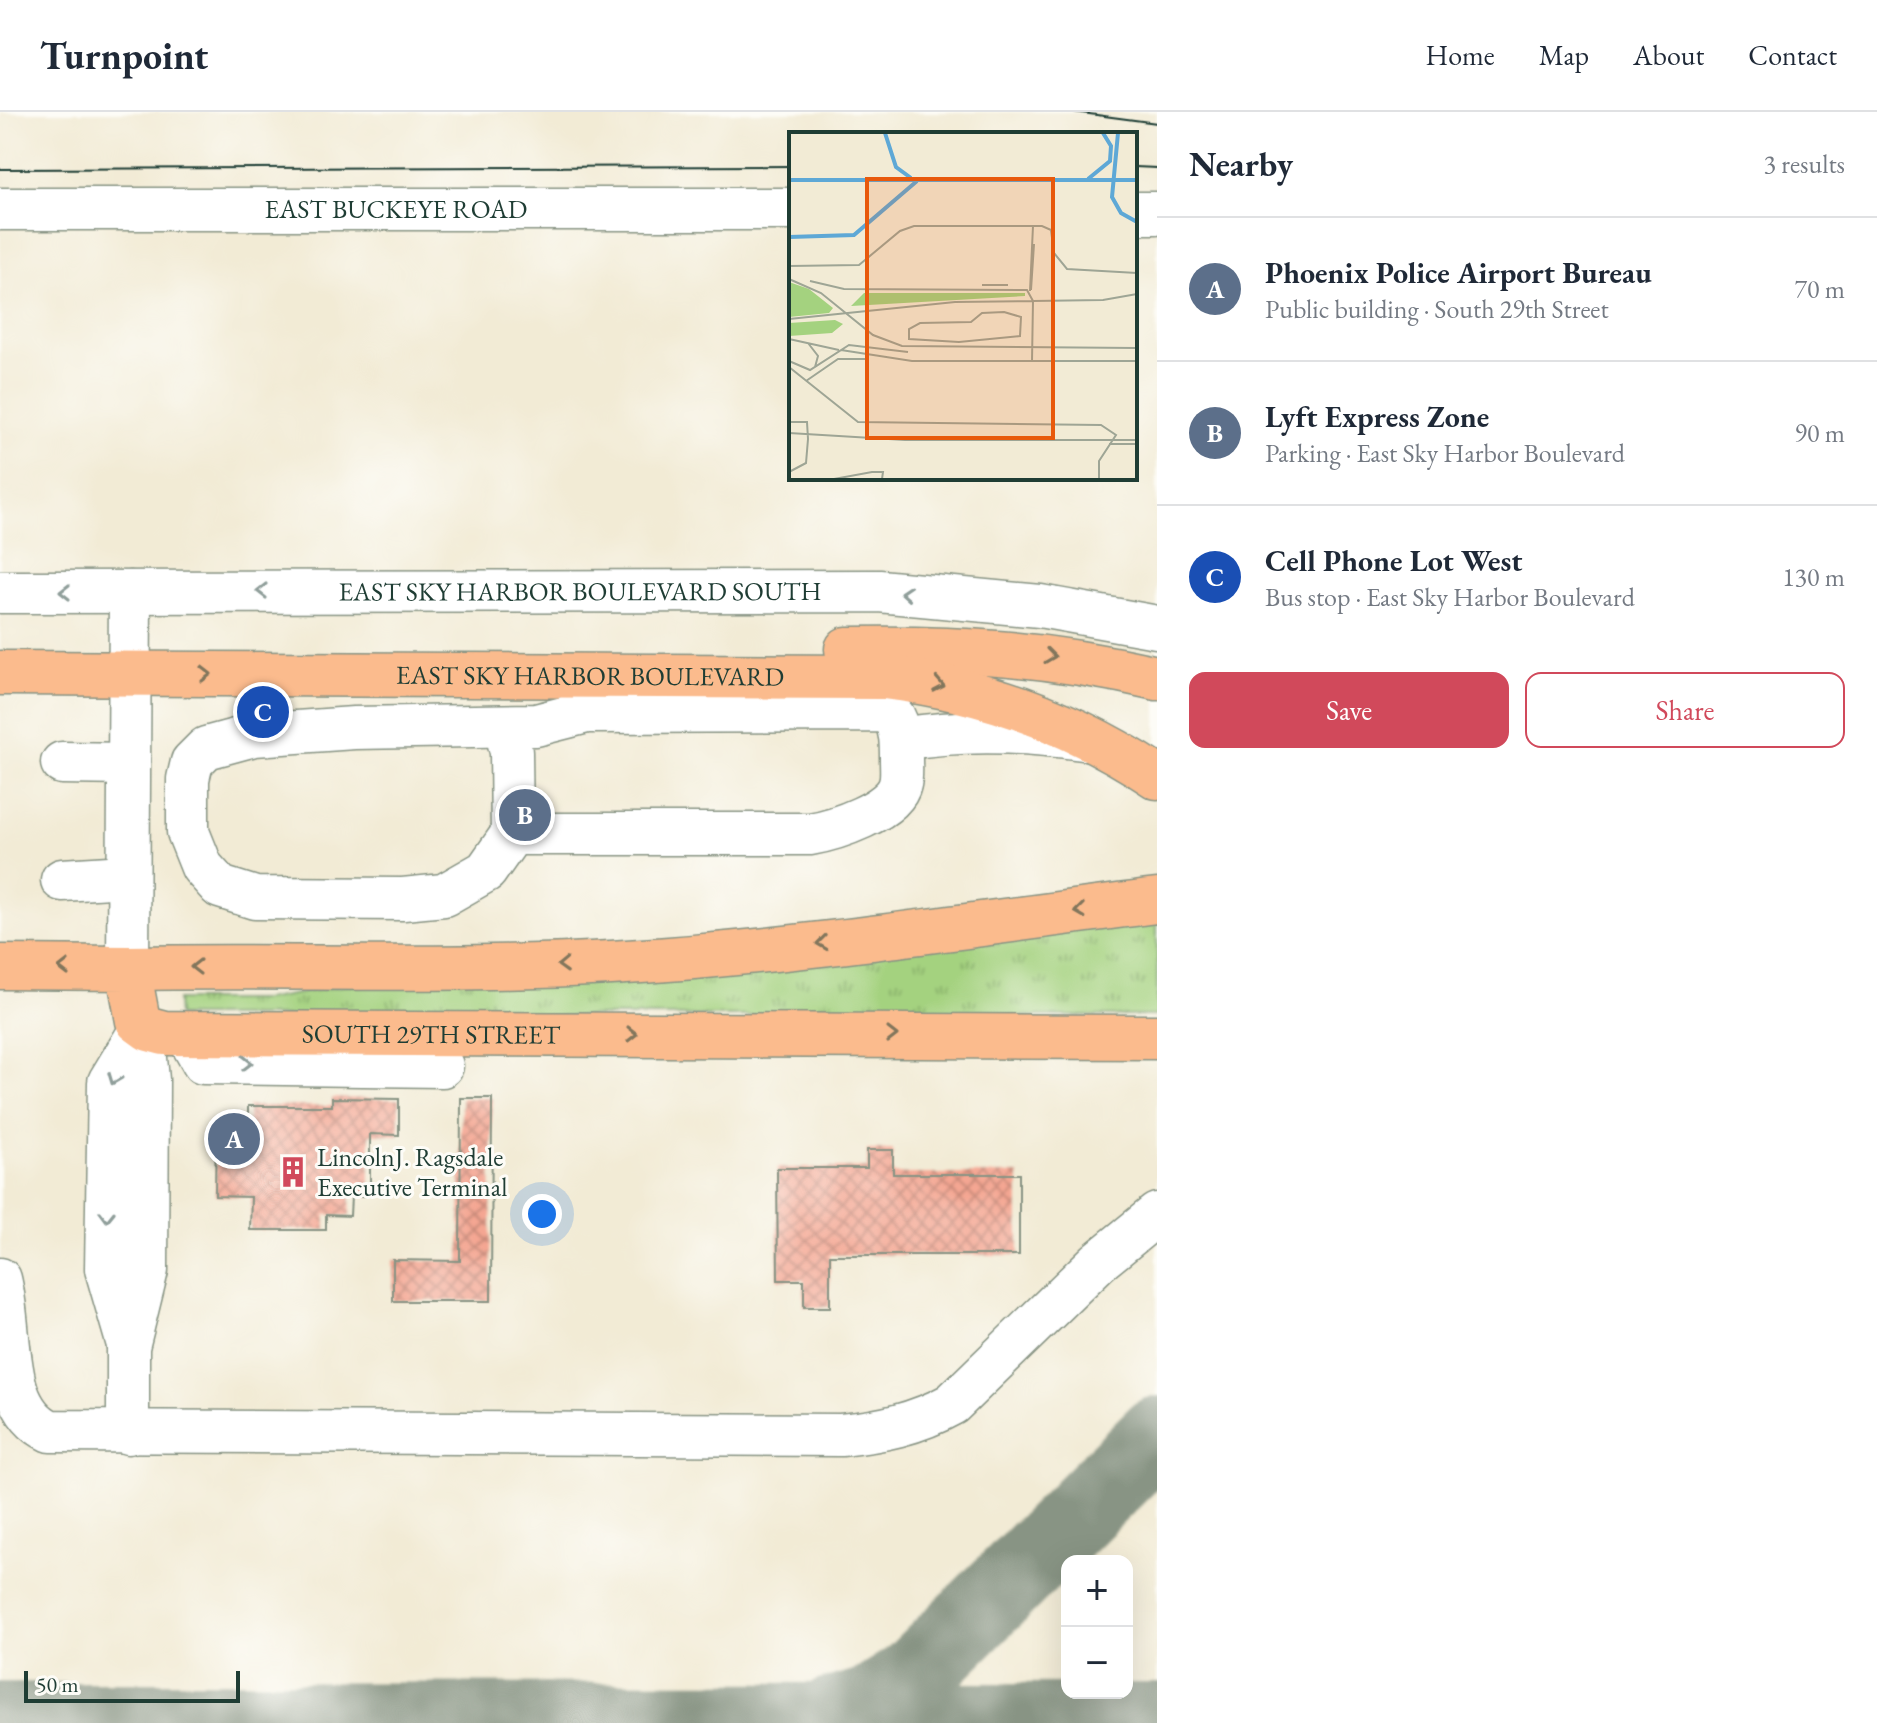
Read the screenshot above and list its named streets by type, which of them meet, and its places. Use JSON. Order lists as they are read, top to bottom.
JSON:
{
  "streets": {
    "main road": ["EAST SKY HARBOR BOULEVARD", "SOUTH 29TH STREET"],
    "street": ["EAST BUCKEYE ROAD", "EAST SKY HARBOR BOULEVARD SOUTH"]
  },
  "places": {
    "building": ["LincolnJ. Ragsdale Executive Terminal"]
  },
  "scale_bar": "50 m",
  "page": {
    "header": "Turnpoint",
    "nav": [
      "Home",
      "Map",
      "About",
      "Contact"
    ],
    "heading": ["Nearby", "3 results"],
    "list": [
      {
        "mark": "A",
        "name": "Phoenix Police Airport Bureau",
        "note": "Public building · South 29th Street",
        "value": "70 m"
      },
      {
        "mark": "B",
        "name": "Lyft Express Zone",
        "note": "Parking · East Sky Harbor Boulevard",
        "value": "90 m"
      },
      {
        "mark": "C",
        "name": "Cell Phone Lot West",
        "note": "Bus stop · East Sky Harbor Boulevard",
        "value": "130 m"
      }
    ],
    "buttons": ["Save", "Share"],
    "pins": ["C", "B", "A"],
    "map_buttons": ["+", "−"],
    "scale": "50 m"
  }
}
